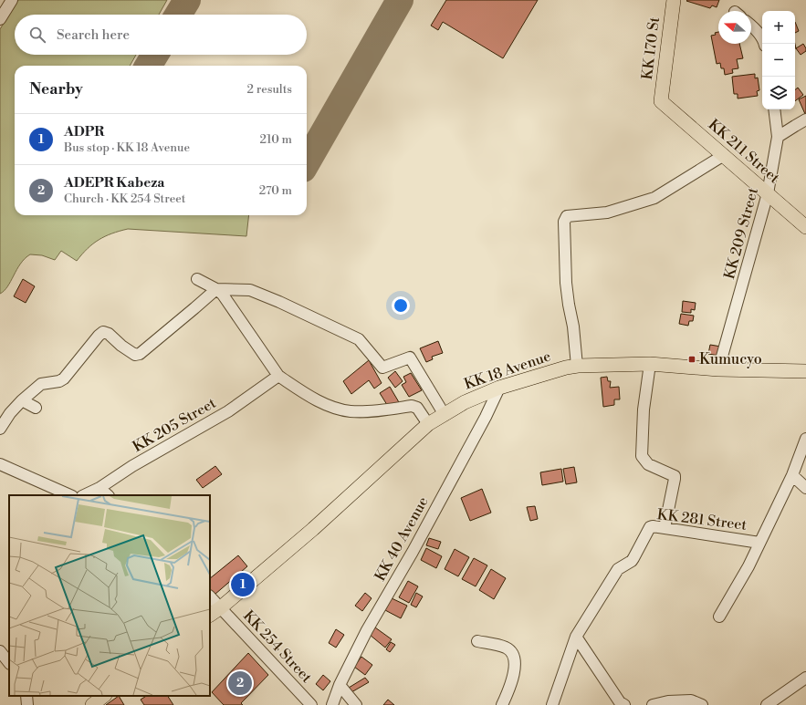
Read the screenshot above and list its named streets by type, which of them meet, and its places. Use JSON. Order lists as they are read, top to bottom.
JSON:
{
  "streets": {
    "main road": ["KK 170 St", "KK 211 Street", "KK 18 Avenue"],
    "street": [
      "KK 209 Street",
      "KK 205 Street",
      "KK 281 Street",
      "KK 40 Avenue",
      "KK 254 Street"
    ]
  },
  "crossings": [
    ["KK 170 St", "KK 211 Street"],
    ["KK 211 Street", "KK 209 Street"],
    ["KK 209 Street", "KK 18 Avenue"],
    ["KK 18 Avenue", "KK 40 Avenue"],
    ["KK 18 Avenue", "KK 254 Street"]
  ],
  "places": {
    "transit": ["Kumucyo"]
  },
  "north": "left",
  "page": {
    "map_buttons": ["+", "−"],
    "search": "Search here",
    "heading": ["Nearby", "2 results"],
    "list": [
      {
        "mark": "1",
        "name": "ADPR",
        "note": "Bus stop · KK 18 Avenue",
        "value": "210 m"
      },
      {
        "mark": "2",
        "name": "ADEPR Kabeza",
        "note": "Church · KK 254 Street",
        "value": "270 m"
      }
    ],
    "pins": ["1", "2"]
  }
}
